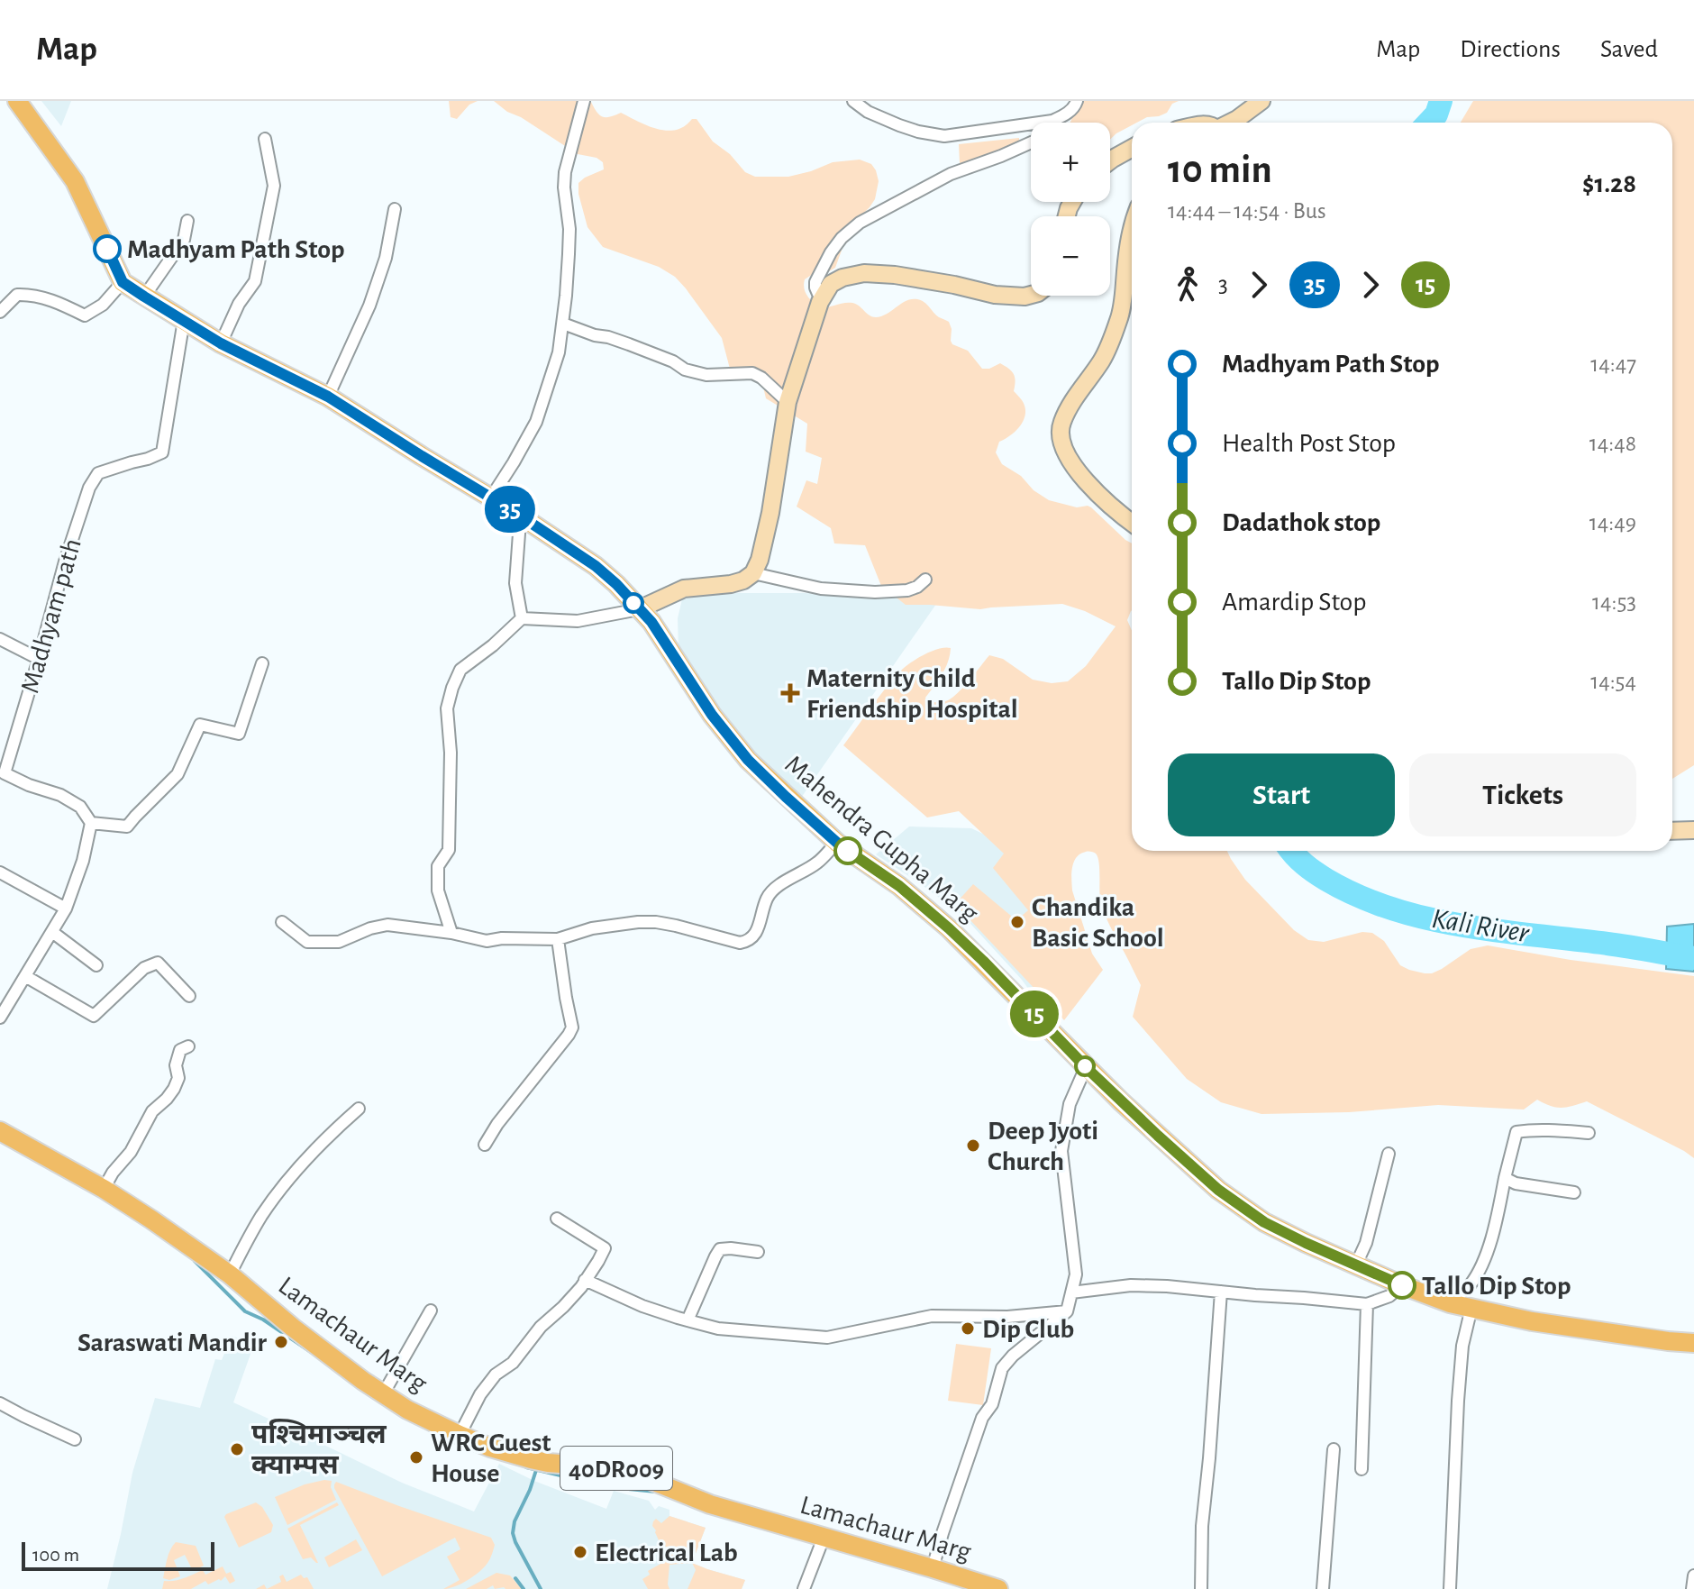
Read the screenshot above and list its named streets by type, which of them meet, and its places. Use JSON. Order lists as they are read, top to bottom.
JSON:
{
  "streets": {
    "main road": ["Mahendra Gupha Marg", "Lamachaur Marg", "40DR009"],
    "street": ["Madhyam path"]
  },
  "crossings": [
    ["Madhyam path", "Mahendra Gupha Marg"]
  ],
  "water": ["Kali River"],
  "places": {
    "other": [
      "Madhyam Path Stop",
      "Chandika Basic School",
      "Deep Jyoti Church",
      "Tallo Dip Stop",
      "Dip Club",
      "Saraswati Mandir",
      "पश्‍चिमाञ्‍चल क्याम्पस",
      "WRC Guest House",
      "Electrical Lab"
    ],
    "health": ["Maternity Child Friendship Hospital"]
  },
  "lines": ["bus line 35", "bus line 15"],
  "scale_bar": "100 m",
  "page": {
    "header": "Map",
    "nav": ["Map", "Directions", "Saved"],
    "on_map": ["35", "15"],
    "map_buttons": ["+", "−"],
    "heading": ["10 min", "14:44 – 14:54 · Bus", "$1.28"],
    "legs": ["3", "35", "15"],
    "list": [
      {
        "name": "Madhyam Path Stop",
        "value": "14:47"
      },
      {
        "name": "Health Post Stop",
        "value": "14:48"
      },
      {
        "name": "Dadathok stop",
        "value": "14:49"
      },
      {
        "name": "Amardip Stop",
        "value": "14:53"
      },
      {
        "name": "Tallo Dip Stop",
        "value": "14:54"
      }
    ],
    "buttons": ["Start", "Tickets"],
    "scale": "100 m"
  }
}
